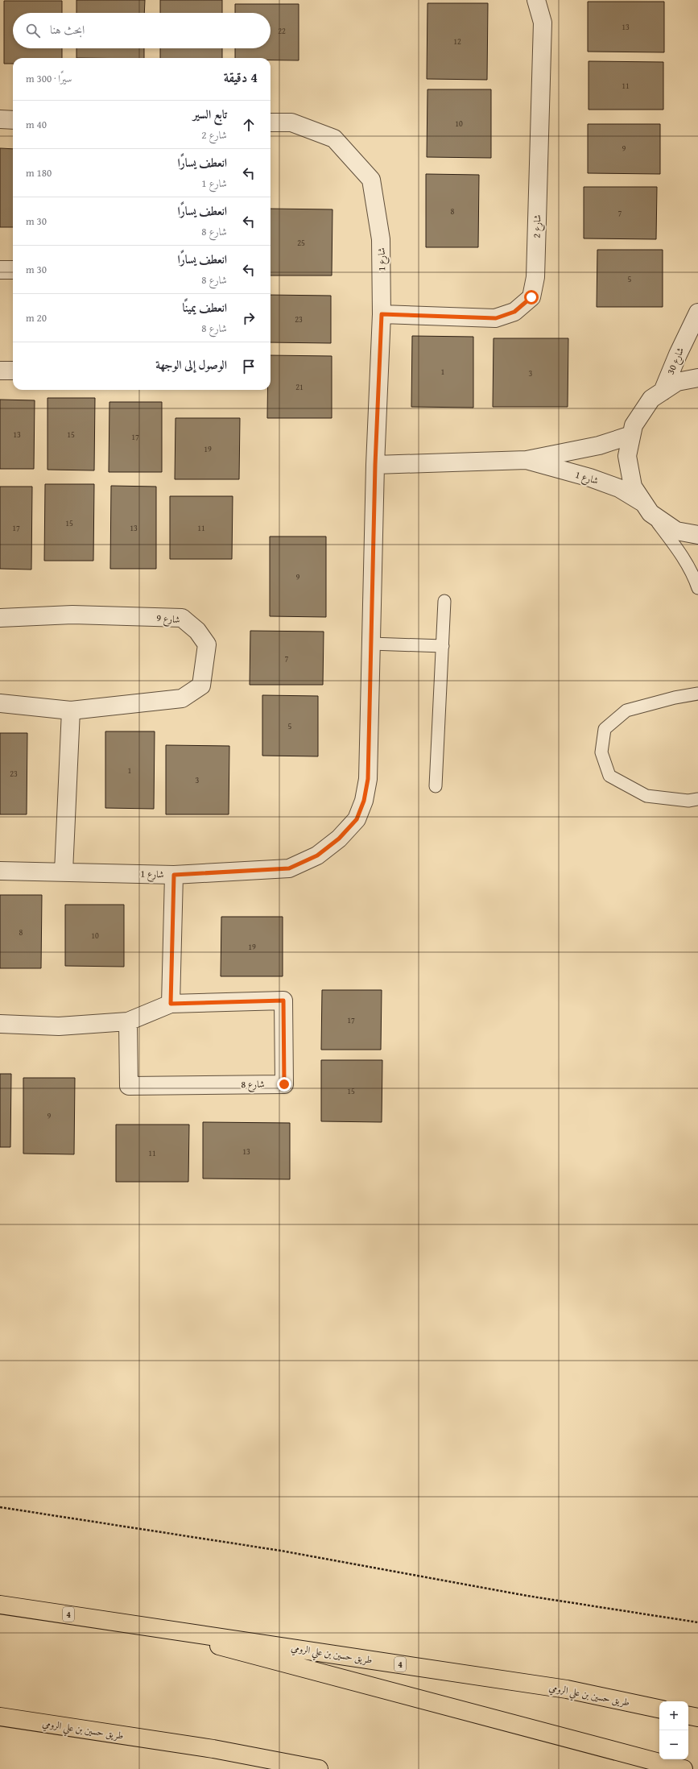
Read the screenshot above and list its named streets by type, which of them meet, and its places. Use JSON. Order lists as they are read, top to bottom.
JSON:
{
  "streets": {
    "highway": ["4", "طريق حسين بن علي الرومي"],
    "street": [
      "شارع 2",
      "شارع 1",
      "شارع 30",
      "شارع 9",
      "شارع 8"
    ]
  },
  "crossings": [
    ["شارع 2", "شارع 1"]
  ],
  "house_numbers": [
    "13",
    "22",
    "12",
    "11",
    "10",
    "9",
    "8",
    "7",
    "25",
    "5",
    "23",
    "1",
    "3",
    "21",
    "13",
    "15",
    "17",
    "19",
    "15",
    "17",
    "13",
    "11",
    "9",
    "7",
    "5",
    "1",
    "23",
    "3",
    "8",
    "10",
    "19",
    "17",
    "15",
    "9",
    "13",
    "11"
  ],
  "page": {
    "search": "ابحث هنا",
    "heading": ["4 دقيقة", "سيرًا · 300 m"],
    "list": [
      ["تابع السير", "شارع 2", "40 m"],
      ["انعطف يسارًا", "شارع 1", "180 m"],
      ["انعطف يسارًا", "شارع 8", "30 m"],
      ["انعطف يسارًا", "شارع 8", "30 m"],
      ["انعطف يمينًا", "شارع 8", "20 m"],
      "الوصول إلى الوجهة"
    ],
    "map_buttons": ["+", "−"]
  }
}
